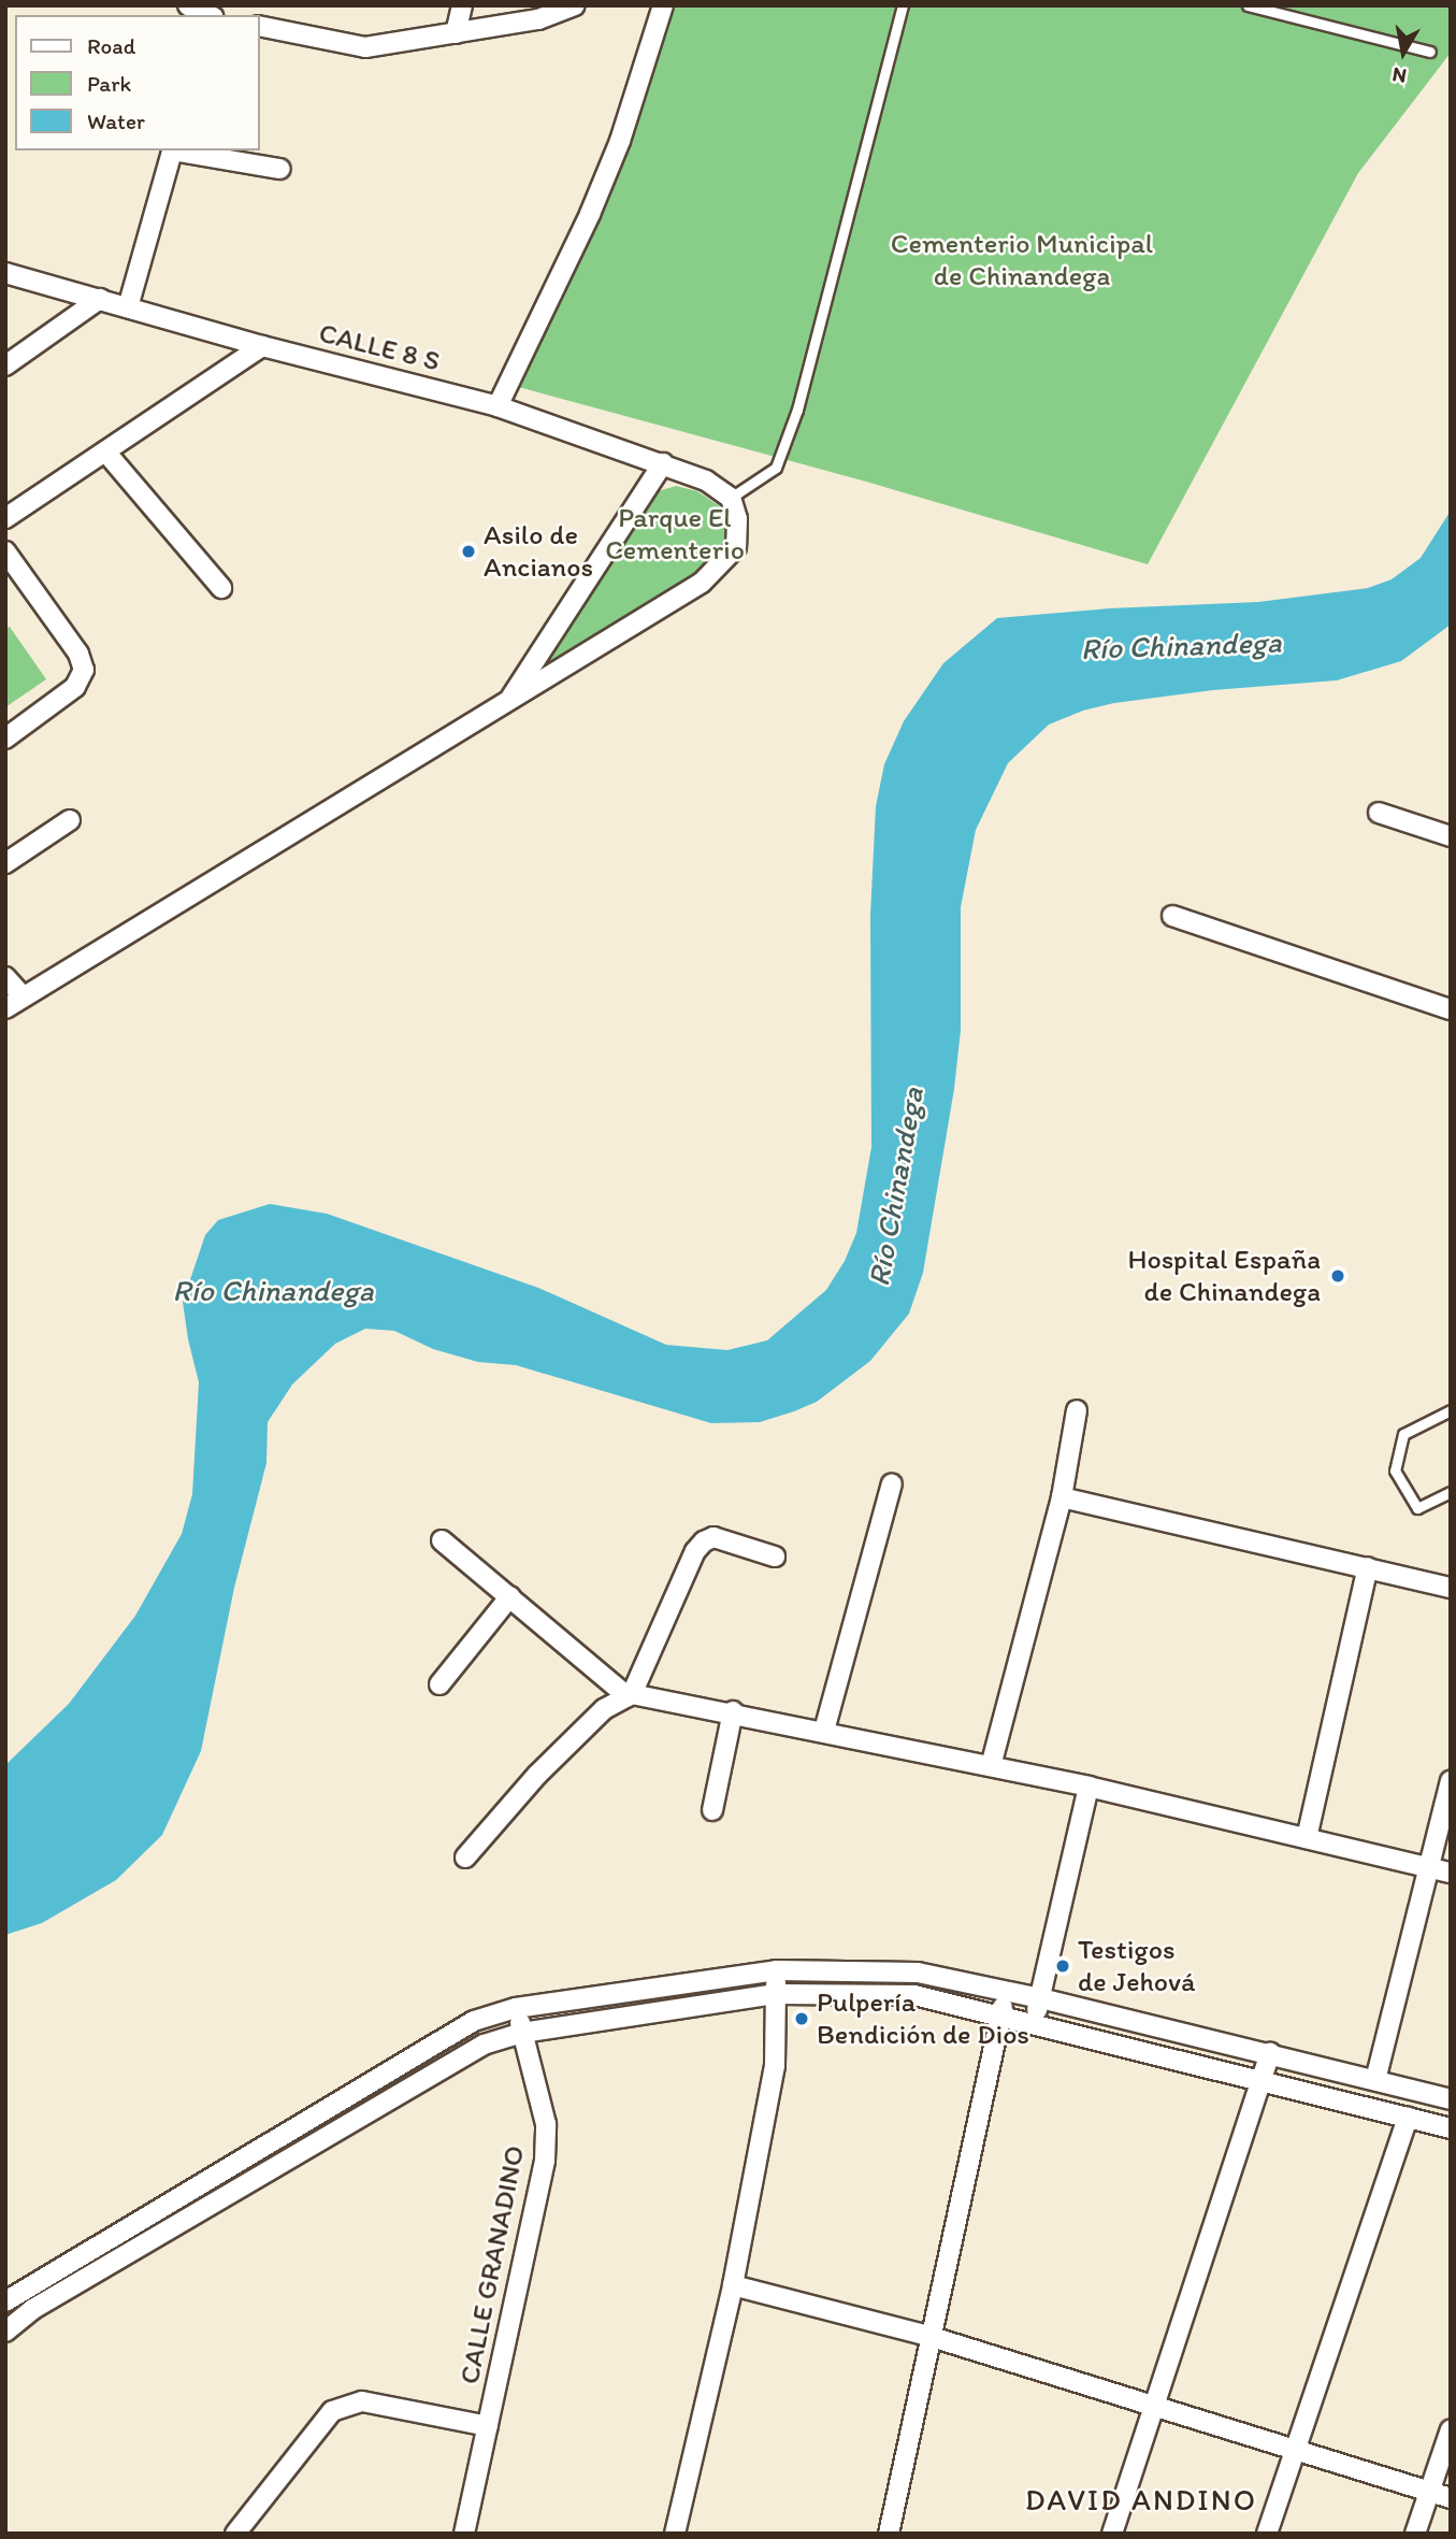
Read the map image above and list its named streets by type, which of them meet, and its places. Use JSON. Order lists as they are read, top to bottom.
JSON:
{
  "streets": {
    "street": ["CALLE 8 S", "CALLE GRANADINO"]
  },
  "districts": ["DAVID ANDINO"],
  "water": ["Río Chinandega"],
  "parks": ["Cementerio Municipal de Chinandega", "Parque El Cementerio"],
  "places": [
    "Asilo de Ancianos",
    "Hospital España de Chinandega",
    "Testigos de Jehová",
    "Pulpería Bendición de Dios"
  ],
  "legend": ["Road", "Park", "Water"],
  "north": "bottom"
}
